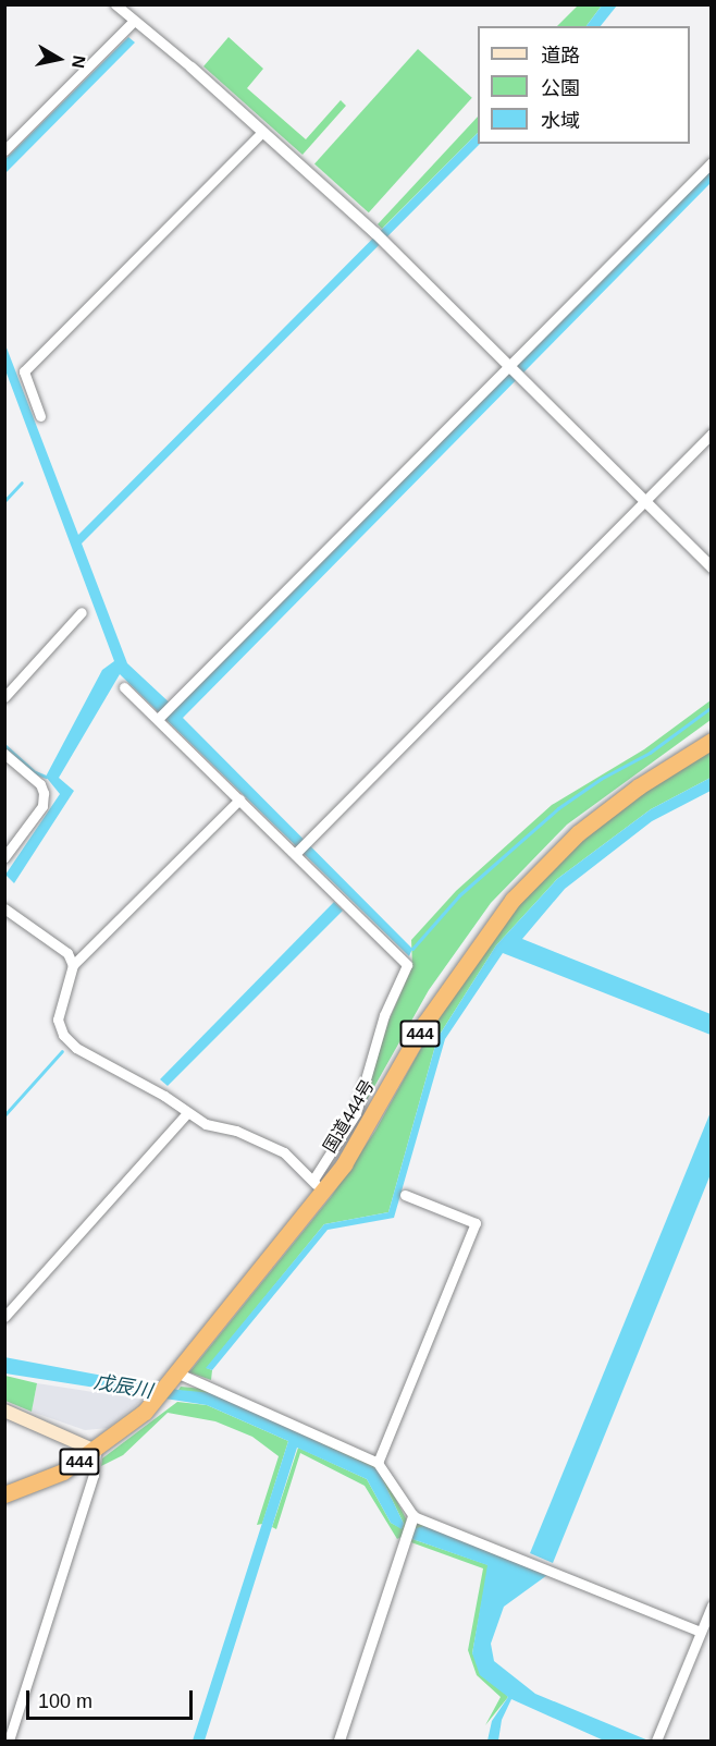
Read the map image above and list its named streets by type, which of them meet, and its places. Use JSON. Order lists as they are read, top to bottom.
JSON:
{
  "streets": {
    "highway": ["444", "国道444号"]
  },
  "water": ["戊辰川"],
  "legend": ["道路", "公園", "水域"],
  "scale_bar": "100 m",
  "north": "right"
}
